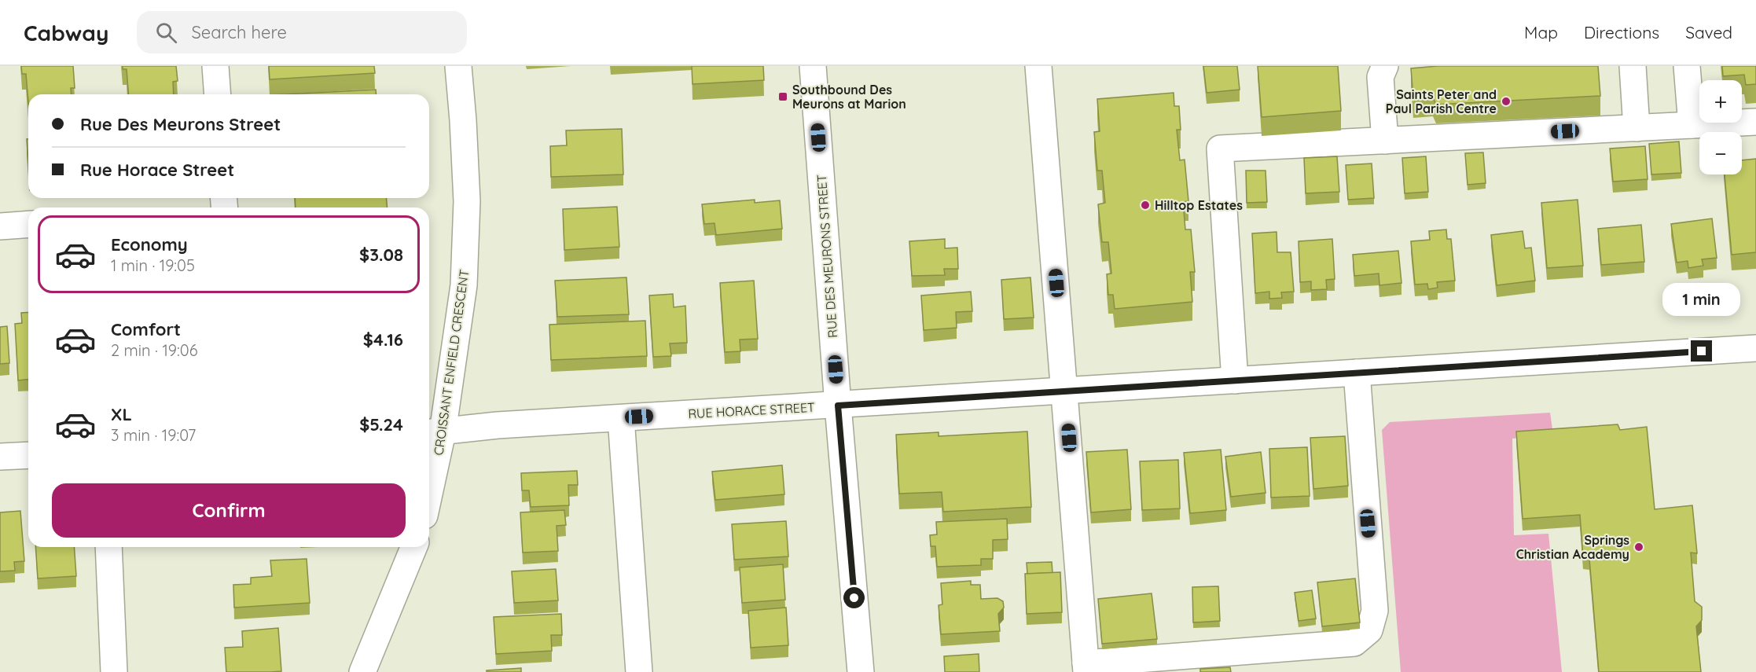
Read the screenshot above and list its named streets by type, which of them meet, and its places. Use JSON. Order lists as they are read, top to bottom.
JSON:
{
  "streets": {
    "street": ["RUE DES MEURONS STREET", "CROISSANT ENFIELD CRESCENT", "RUE HORACE STREET"]
  },
  "crossings": [
    ["RUE DES MEURONS STREET", "RUE HORACE STREET"],
    ["CROISSANT ENFIELD CRESCENT", "RUE HORACE STREET"]
  ],
  "places": {
    "transit": ["Southbound Des Meurons at Marion"],
    "other": ["Saints Peter and Paul Parish Centre", "Hilltop Estates", "Springs Christian Academy"]
  },
  "page": {
    "header": "Cabway",
    "search": "Search here",
    "nav": ["Map", "Directions", "Saved"],
    "map_buttons": ["+", "−"],
    "banner": ["Rue Des Meurons Street", "Rue Horace Street"],
    "list": [
      {
        "name": "Economy",
        "note": "1 min · 19:05",
        "value": "$3.08"
      },
      {
        "name": "Comfort",
        "note": "2 min · 19:06",
        "value": "$4.16"
      },
      {
        "name": "XL",
        "note": "3 min · 19:07",
        "value": "$5.24"
      }
    ],
    "bubble": "1 min",
    "buttons": "Confirm"
  }
}
